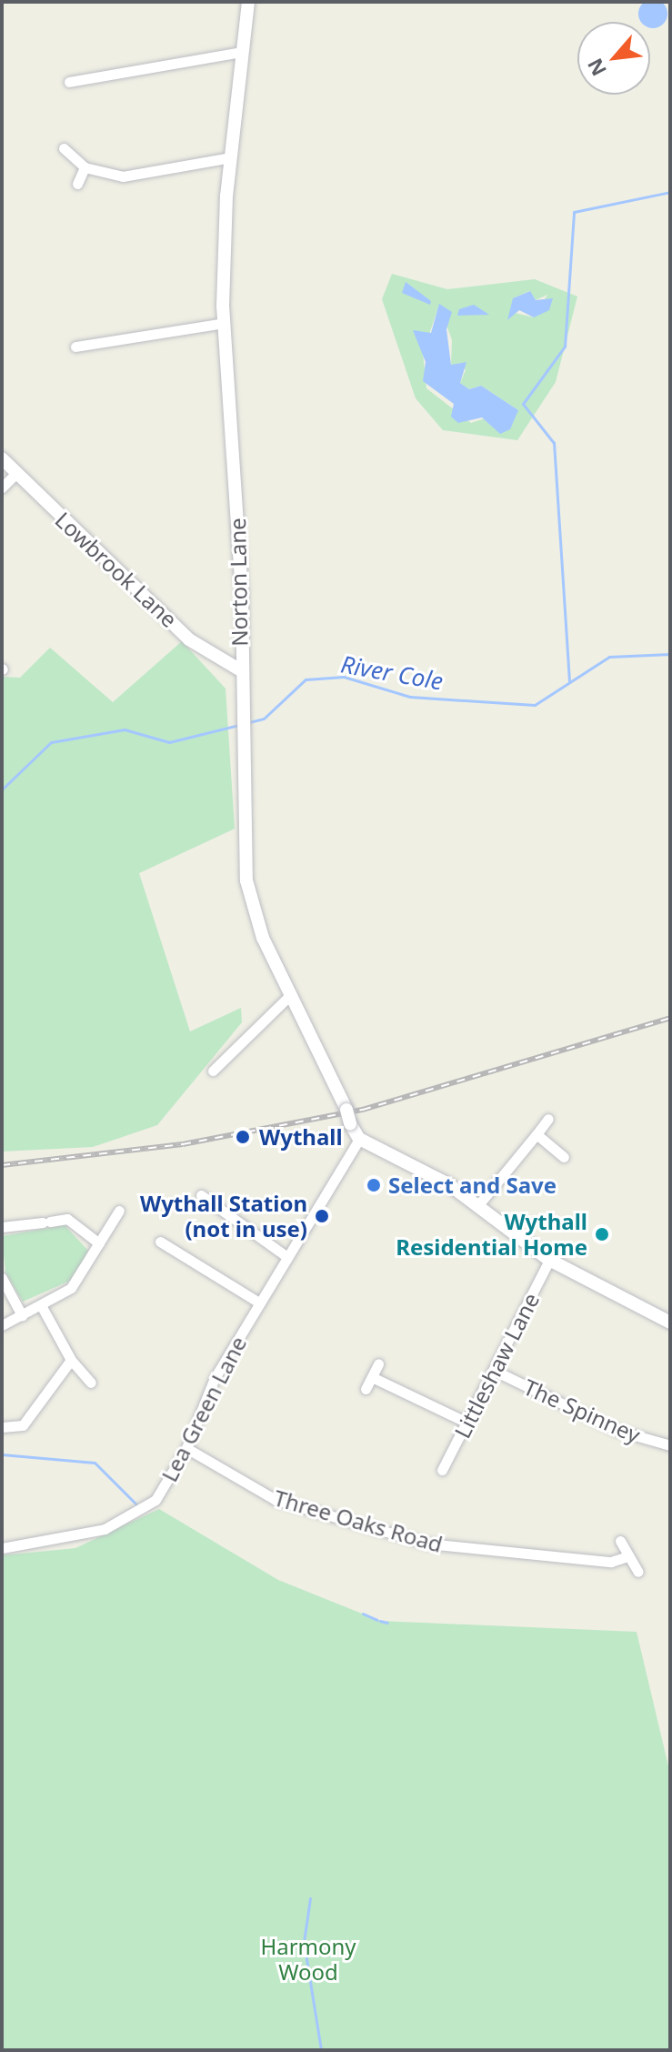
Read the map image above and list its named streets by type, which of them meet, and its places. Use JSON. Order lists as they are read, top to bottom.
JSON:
{
  "streets": {
    "street": [
      "Lowbrook Lane",
      "Norton Lane",
      "Littleshaw Lane",
      "Lea Green Lane",
      "The Spinney",
      "Three Oaks Road"
    ]
  },
  "crossings": [
    ["Lowbrook Lane", "Norton Lane"],
    ["Norton Lane", "Lea Green Lane"],
    ["Littleshaw Lane", "The Spinney"],
    ["Lea Green Lane", "Three Oaks Road"]
  ],
  "water": ["River Cole"],
  "parks": ["Harmony Wood"],
  "places": [
    "Wythall",
    "Select and Save",
    "Wythall Station (not in use)",
    "Wythall Residential Home"
  ],
  "north": "bottom left"
}
